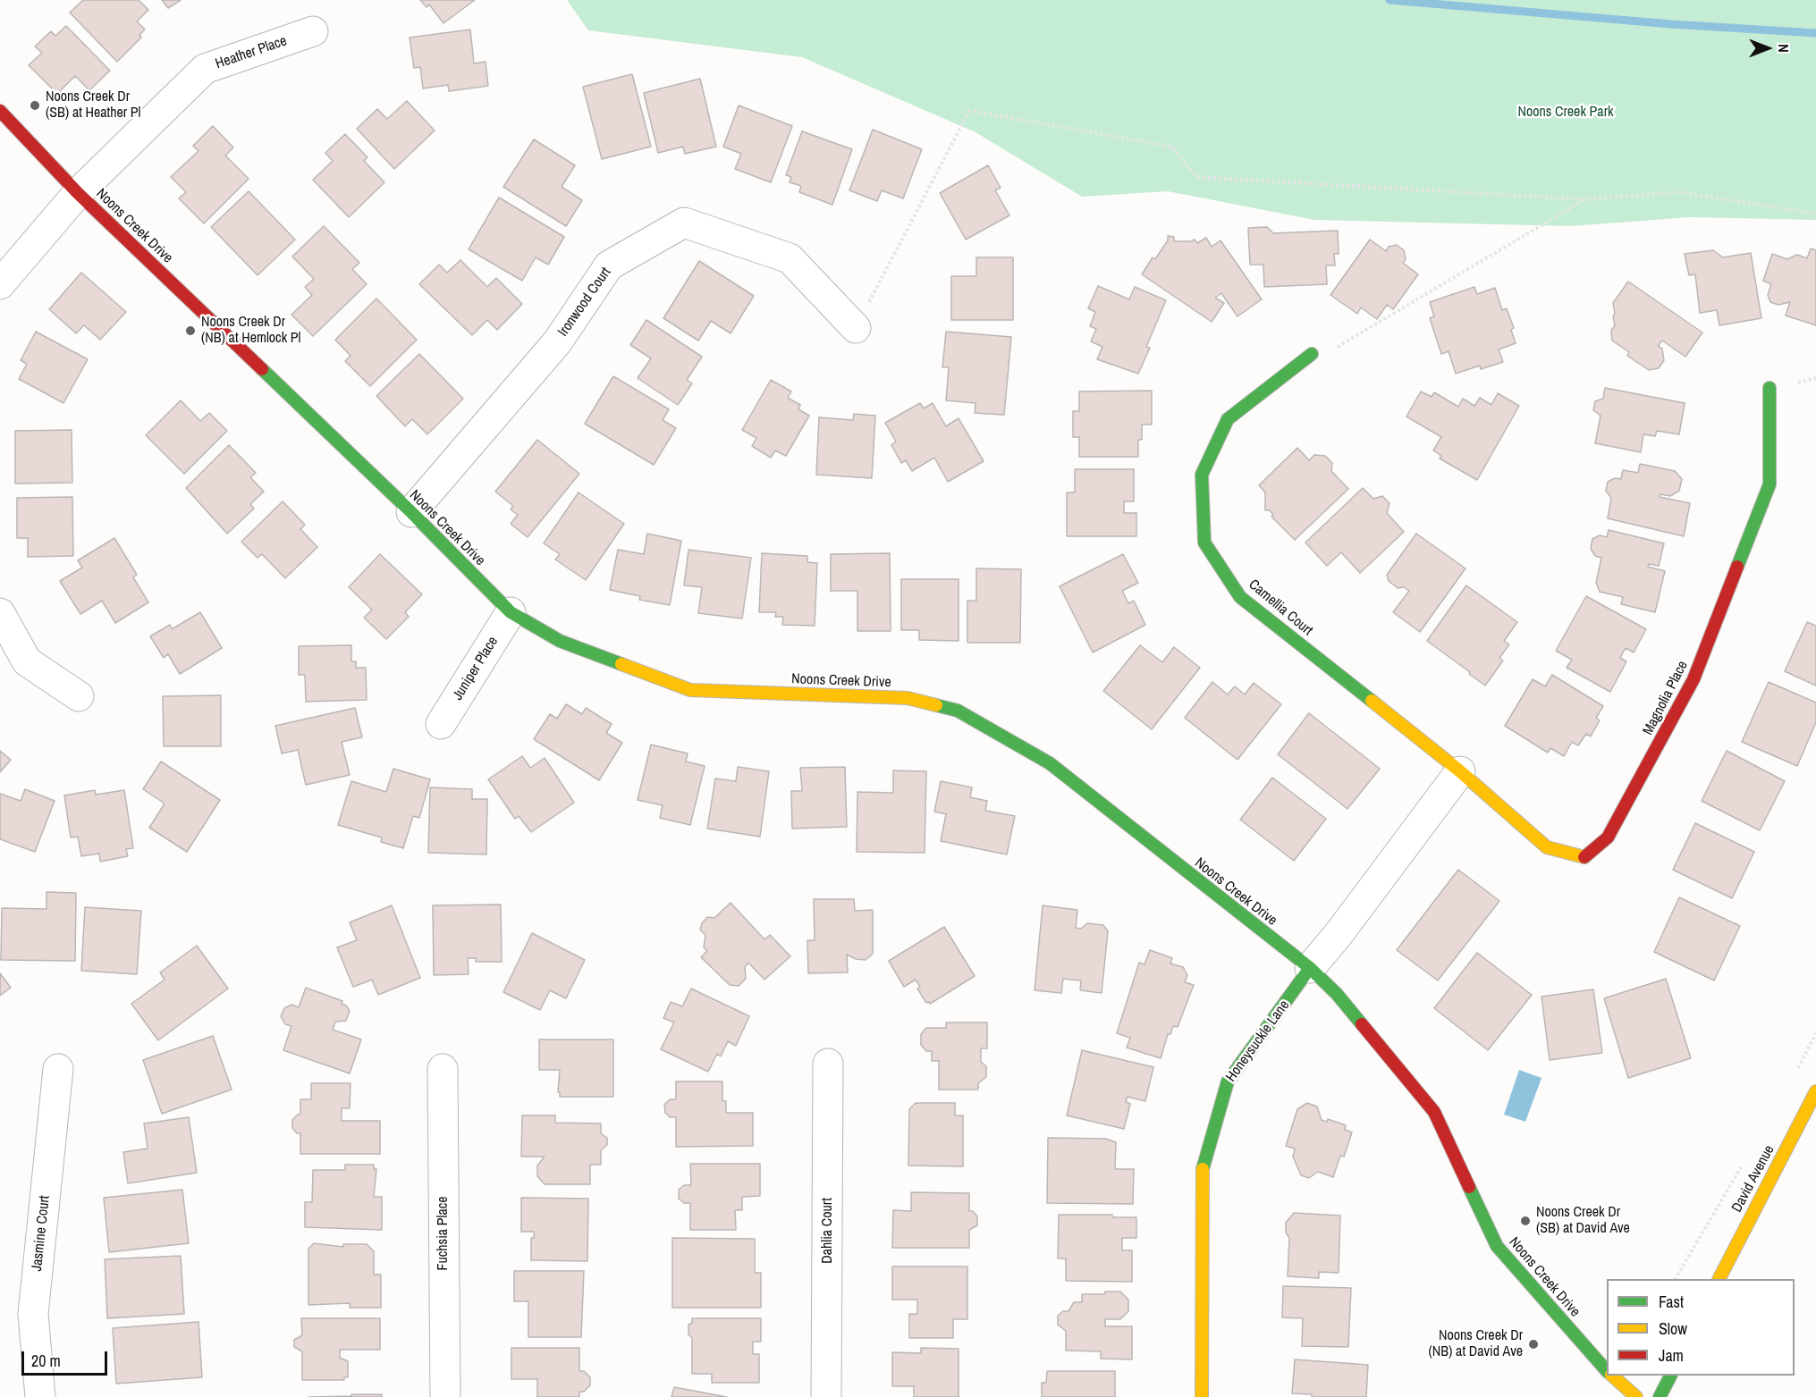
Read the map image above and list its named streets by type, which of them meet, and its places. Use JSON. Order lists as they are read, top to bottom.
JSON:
{
  "streets": {
    "street": [
      "Heather Place",
      "Noons Creek Drive",
      "Ironwood Court",
      "Camellia Court",
      "Juniper Place",
      "Magnolia Place",
      "Honeysuckle Lane",
      "David Avenue",
      "Dahlia Court",
      "Jasmine Court",
      "Fuchsia Place"
    ]
  },
  "crossings": [
    ["Heather Place", "Noons Creek Drive"],
    ["Noons Creek Drive", "Ironwood Court"],
    ["Noons Creek Drive", "Juniper Place"],
    ["Noons Creek Drive", "Honeysuckle Lane"],
    ["Camellia Court", "Magnolia Place"],
    ["Camellia Court", "Honeysuckle Lane"],
    ["Magnolia Place", "Honeysuckle Lane"]
  ],
  "parks": ["Noons Creek Park"],
  "places": [
    "Noons Creek Dr (SB) at Heather Pl",
    "Noons Creek Dr (NB) at Hemlock Pl",
    "Noons Creek Dr (SB) at David Ave",
    "Noons Creek Dr (NB) at David Ave"
  ],
  "legend": ["Fast", "Slow", "Jam"],
  "scale_bar": "20 m",
  "north": "right"
}
